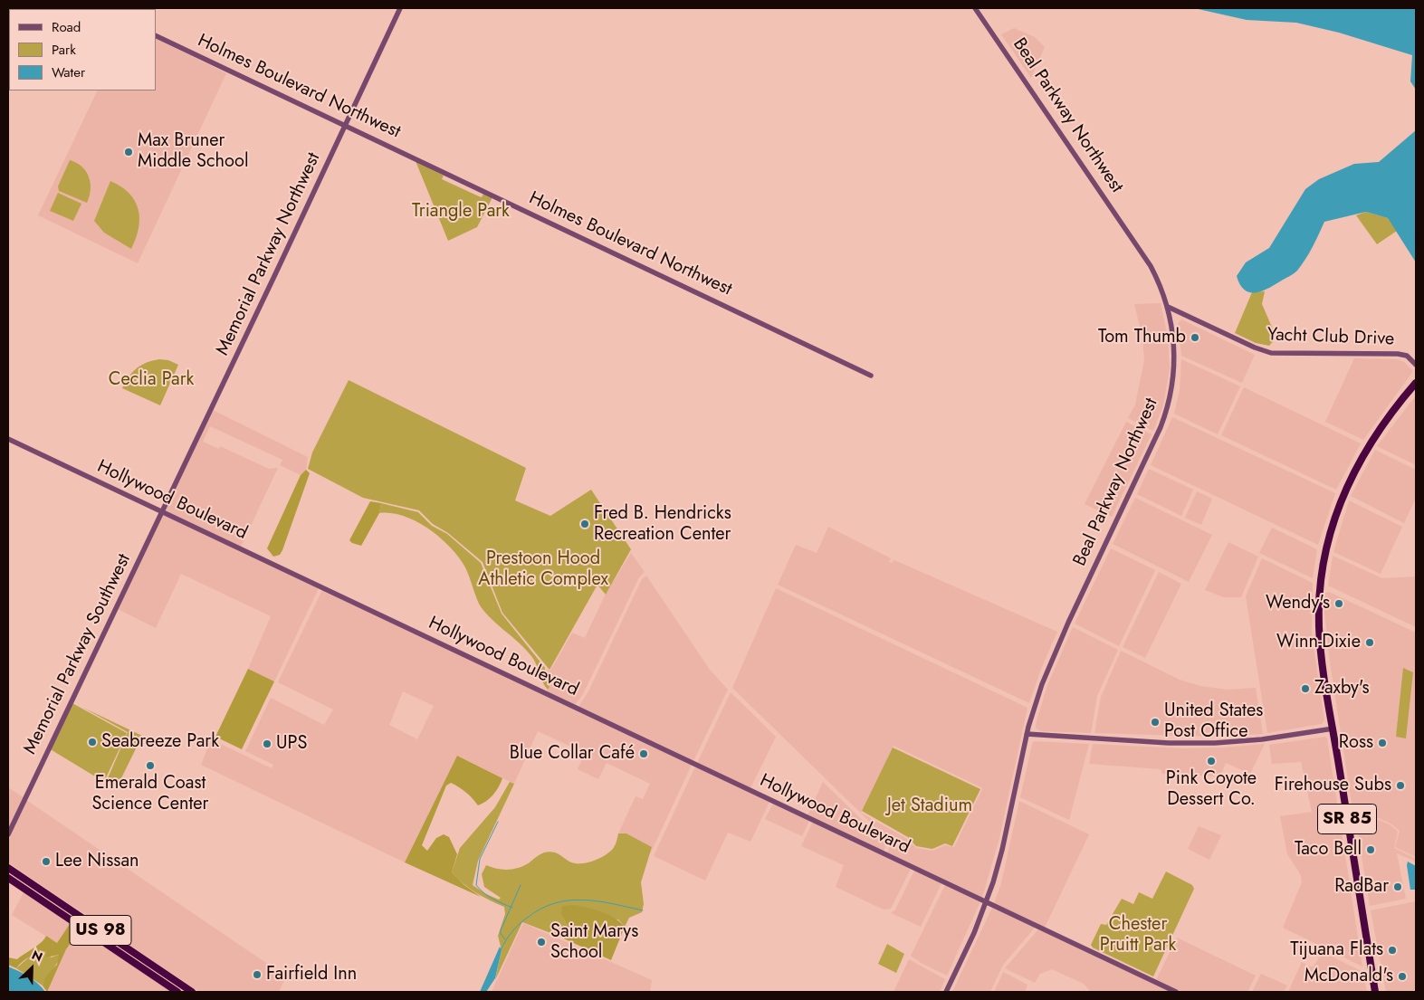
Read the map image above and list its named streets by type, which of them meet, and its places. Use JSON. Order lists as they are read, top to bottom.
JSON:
{
  "streets": {
    "highway": ["SR 85", "US 98"],
    "street": [
      "Holmes Boulevard Northwest",
      "Beal Parkway Northwest",
      "Memorial Parkway Northwest",
      "Yacht Club Drive",
      "Hollywood Boulevard",
      "Memorial Parkway Southwest"
    ]
  },
  "crossings": [
    ["Holmes Boulevard Northwest", "Memorial Parkway Northwest"],
    ["Beal Parkway Northwest", "Yacht Club Drive"],
    ["Beal Parkway Northwest", "Hollywood Boulevard"],
    ["Memorial Parkway Northwest", "Hollywood Boulevard"],
    ["Memorial Parkway Northwest", "Memorial Parkway Southwest"],
    ["Hollywood Boulevard", "Memorial Parkway Southwest"]
  ],
  "parks": [
    "Triangle Park",
    "Ceclia Park",
    "Prestoon Hood Athletic Complex",
    "Jet Stadium",
    "Chester Pruitt Park"
  ],
  "places": [
    "Max Bruner Middle School",
    "Tom Thumb",
    "Fred B. Hendricks Recreation Center",
    "Wendy's",
    "Winn-Dixie",
    "Zaxby's",
    "United States Post Office",
    "Seabreeze Park",
    "Ross",
    "UPS",
    "Blue Collar Café",
    "Pink Coyote Dessert Co.",
    "Emerald Coast Science Center",
    "Firehouse Subs",
    "Taco Bell",
    "Lee Nissan",
    "RadBar",
    "Saint Marys School",
    "Tijuana Flats",
    "Fairfield Inn",
    "McDonald's"
  ],
  "legend": ["Road", "Park", "Water"],
  "north": "top right"
}
